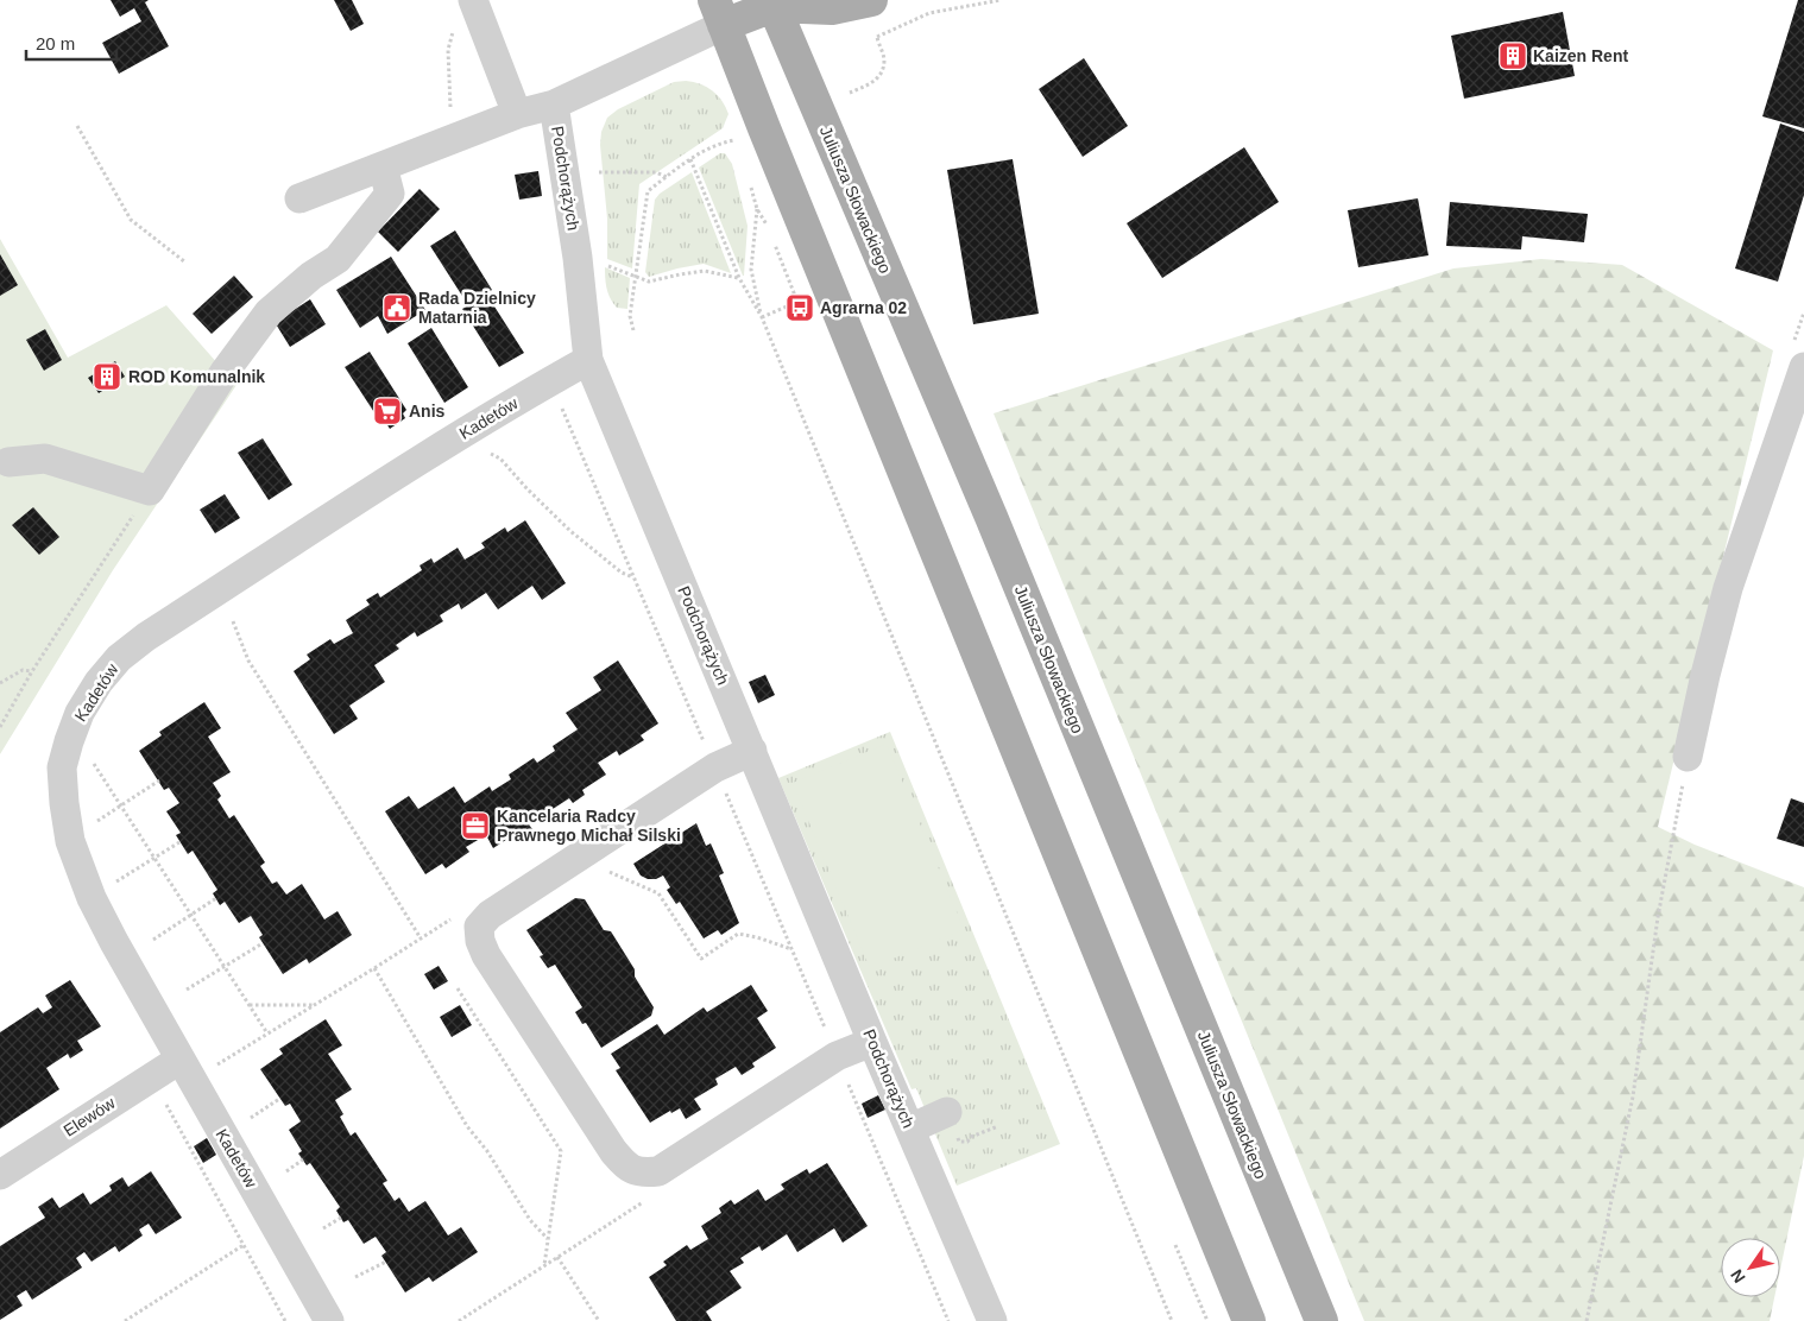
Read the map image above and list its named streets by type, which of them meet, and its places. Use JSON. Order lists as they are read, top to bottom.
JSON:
{
  "streets": {
    "main road": ["Juliusza Słowackiego"],
    "street": ["Podchorążych", "Kadetów", "Elewów"]
  },
  "crossings": [
    ["Podchorążych", "Kadetów"],
    ["Kadetów", "Elewów"]
  ],
  "places": {
    "building": ["Kaizen Rent", "ROD Komunalnik"],
    "public building": ["Rada Dzielnicy Matarnia"],
    "bus stop": ["Agrarna 02"],
    "supermarket": ["Anis"],
    "office": ["Kancelaria Radcy Prawnego Michał Silski"]
  },
  "scale_bar": "20 m",
  "north": "bottom left"
}
